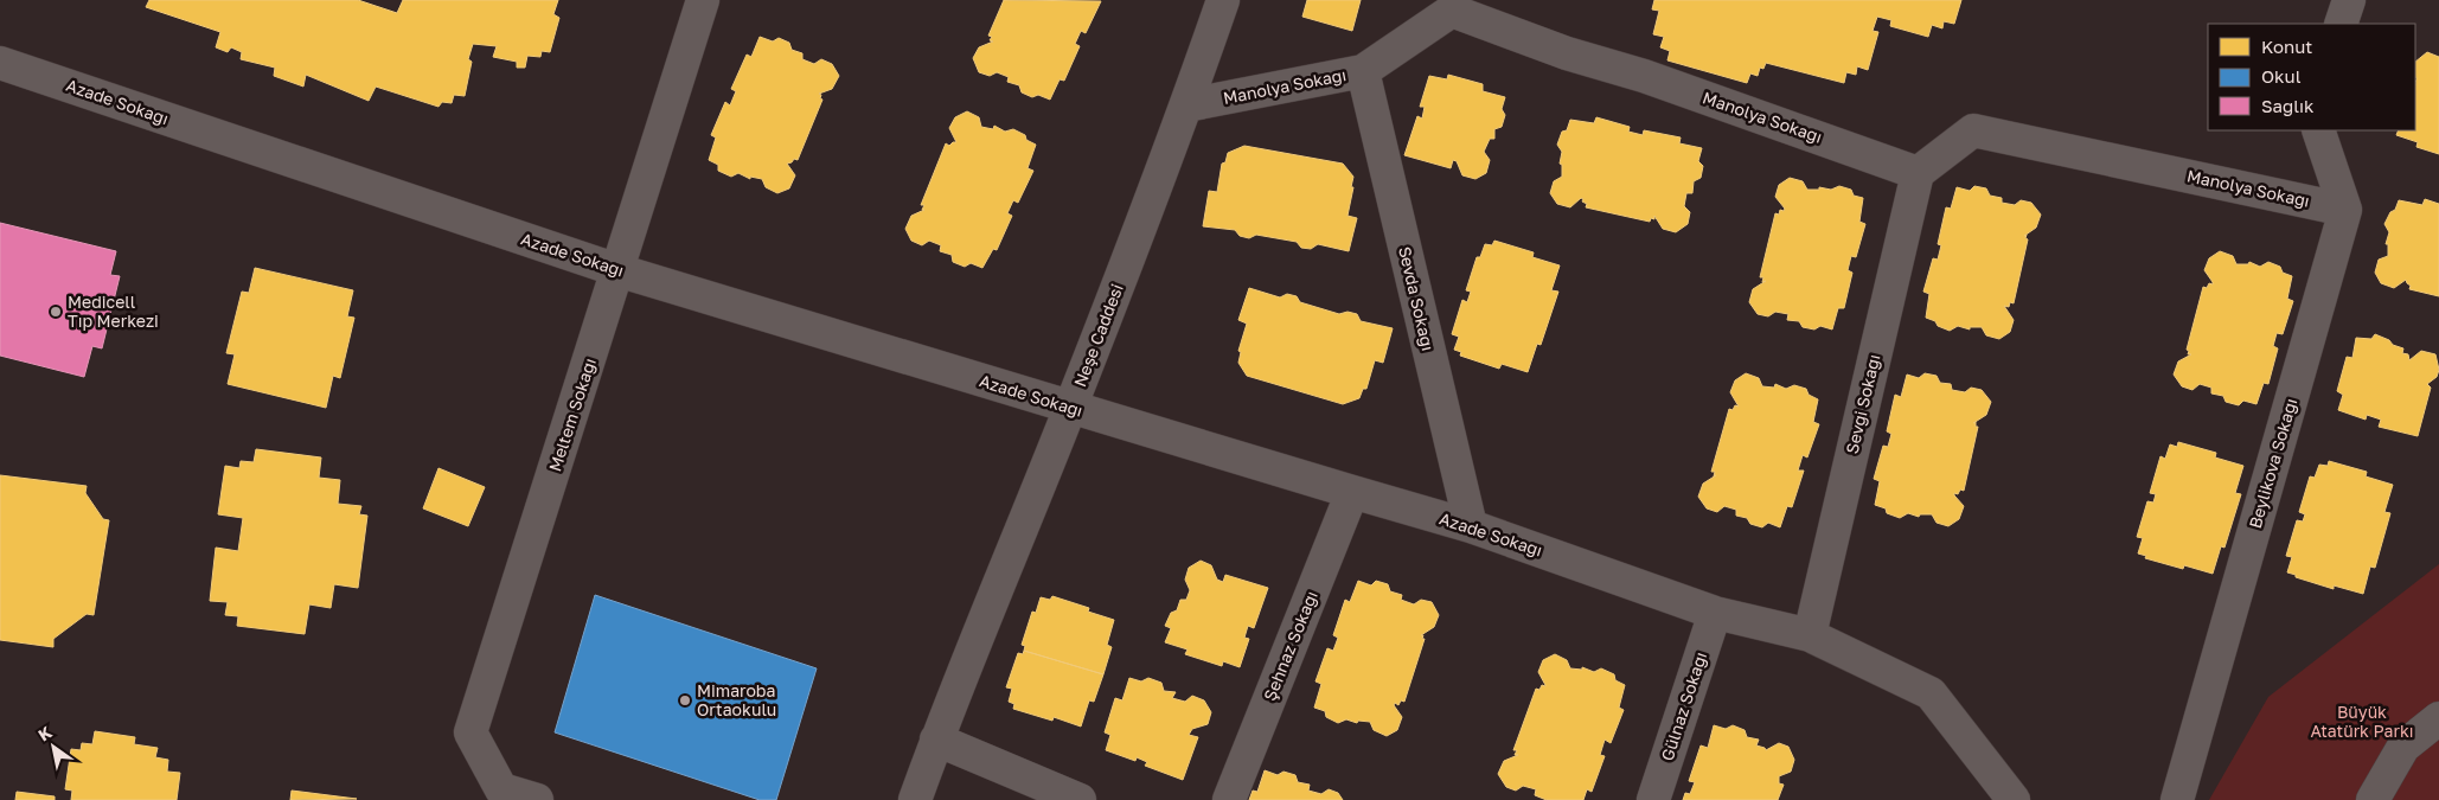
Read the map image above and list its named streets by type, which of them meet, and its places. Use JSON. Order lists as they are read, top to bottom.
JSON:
{
  "streets": {
    "street": [
      "Manolya Sokağı",
      "Azade Sokağı",
      "Sevda Sokağı",
      "Neşe Caddesi",
      "Sevgi Sokağı",
      "Meltem Sokağı",
      "Beylikova Sokağı",
      "Şehnaz Sokağı",
      "Gülnaz Sokağı"
    ]
  },
  "crossings": [
    ["Manolya Sokağı", "Sevda Sokağı"],
    ["Manolya Sokağı", "Neşe Caddesi"],
    ["Manolya Sokağı", "Sevgi Sokağı"],
    ["Manolya Sokağı", "Beylikova Sokağı"],
    ["Azade Sokağı", "Sevda Sokağı"],
    ["Azade Sokağı", "Neşe Caddesi"],
    ["Azade Sokağı", "Sevgi Sokağı"],
    ["Azade Sokağı", "Meltem Sokağı"],
    ["Azade Sokağı", "Şehnaz Sokağı"],
    ["Azade Sokağı", "Gülnaz Sokağı"]
  ],
  "parks": ["Büyük Atatürk Parkı"],
  "places": ["Medicell Tıp Merkezi", "Mimaroba Ortaokulu"],
  "legend": ["Konut", "Okul", "Sağlık"],
  "north": "top left"
}
